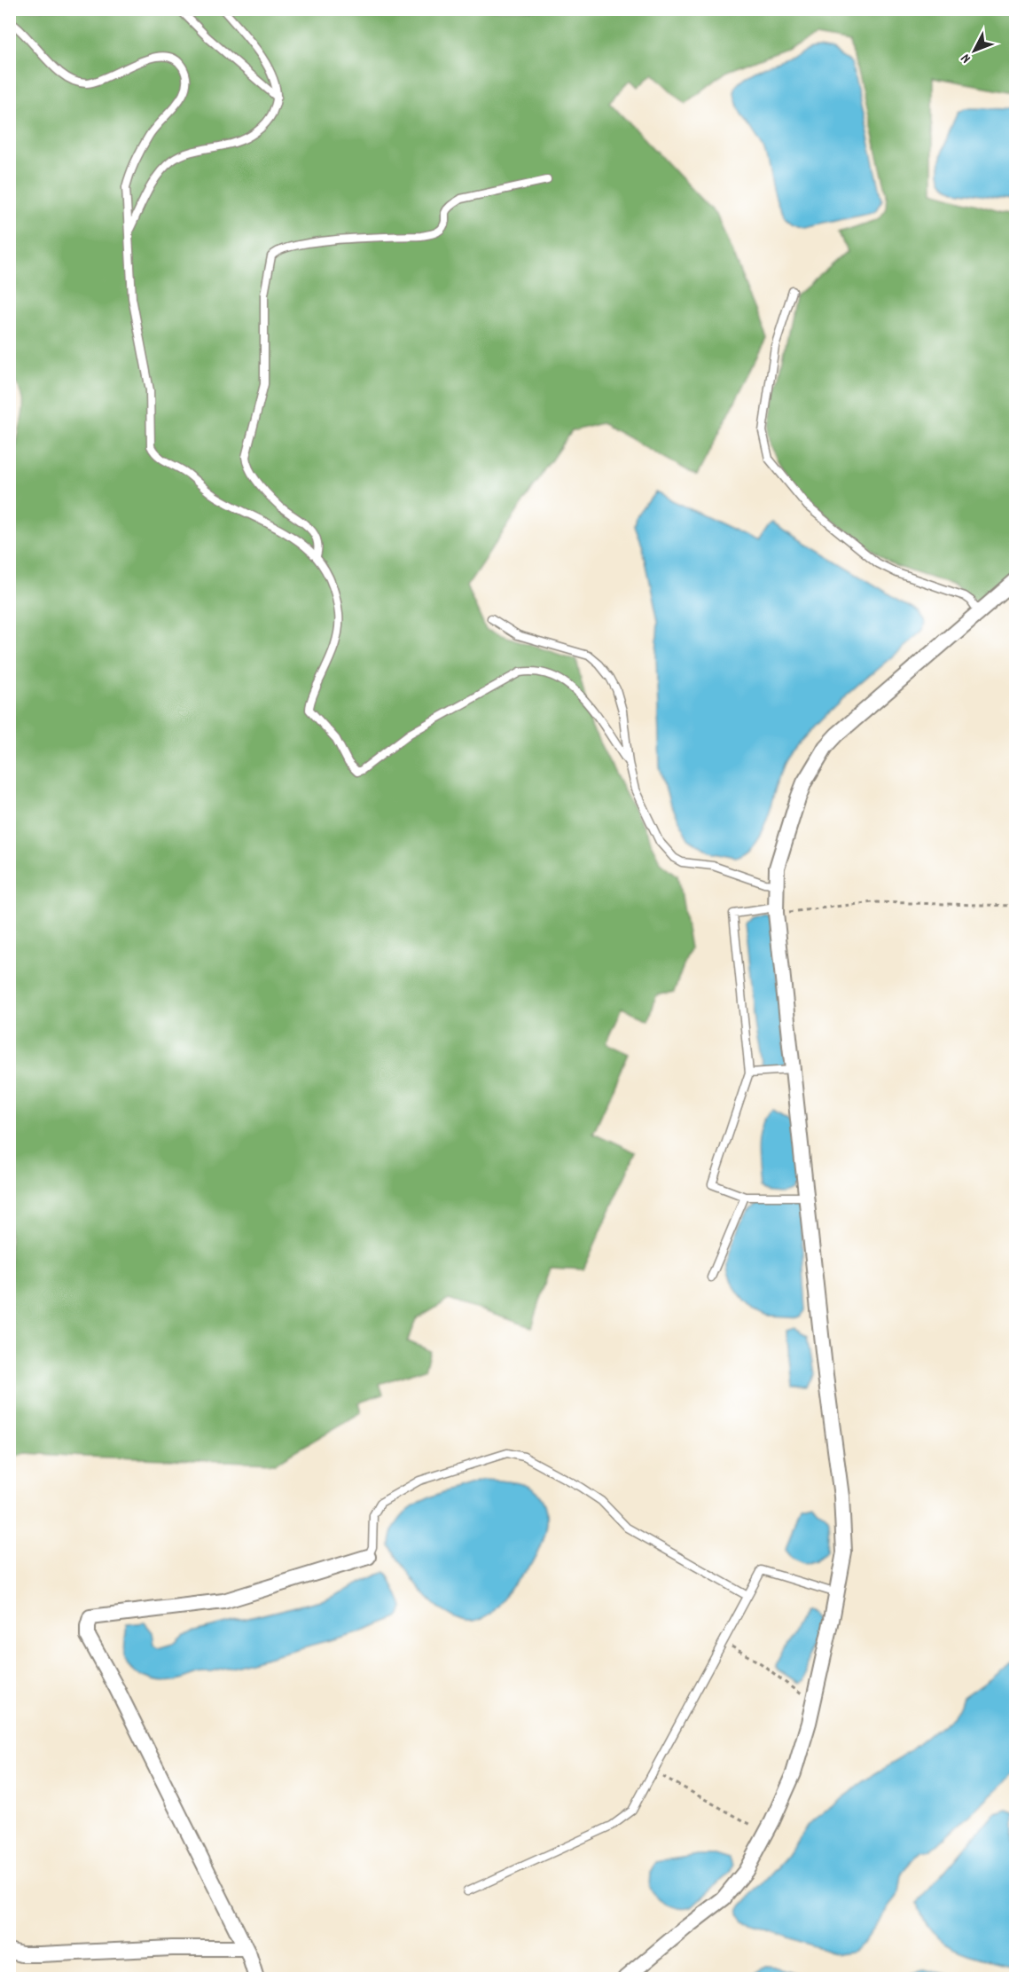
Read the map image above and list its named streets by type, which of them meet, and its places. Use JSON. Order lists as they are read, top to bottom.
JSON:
{
  "north": "bottom left"
}
